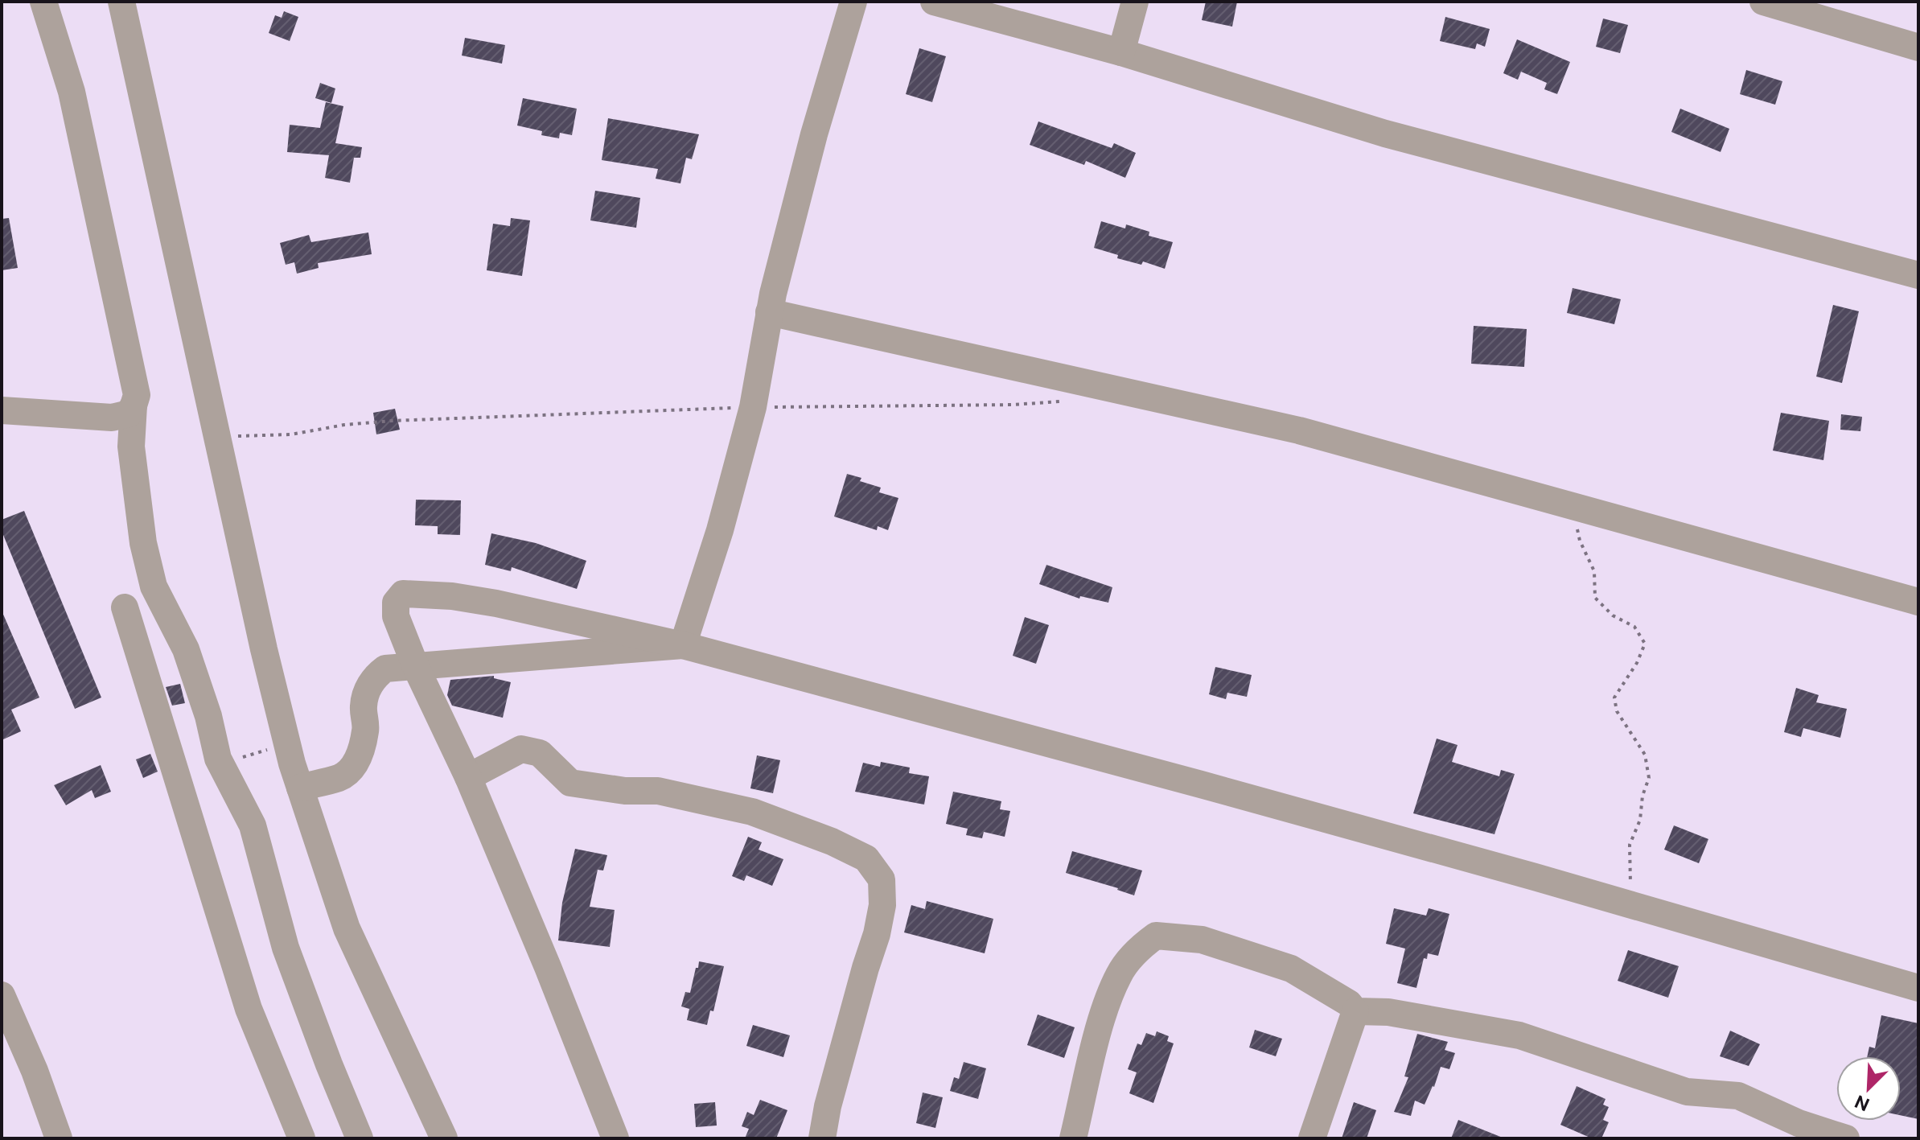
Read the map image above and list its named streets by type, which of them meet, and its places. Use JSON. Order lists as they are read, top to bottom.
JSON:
{
  "north": "bottom left"
}
